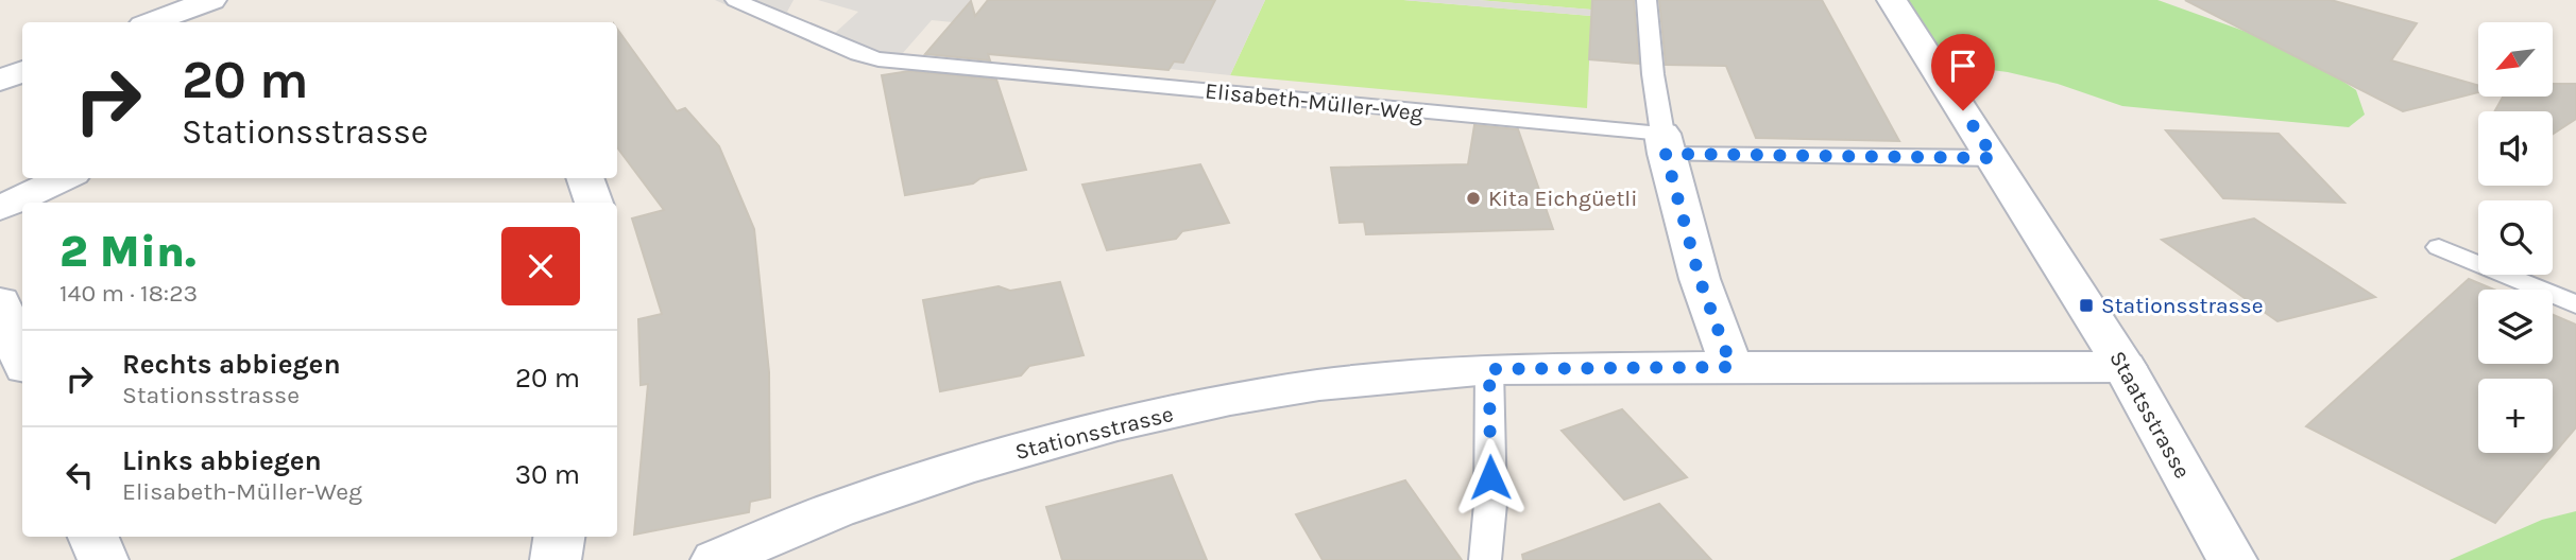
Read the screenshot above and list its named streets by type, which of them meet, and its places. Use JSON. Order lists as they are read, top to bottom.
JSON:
{
  "streets": {
    "street": ["Staatsstrasse", "Stationsstrasse"],
    "lane": ["Elisabeth-Müller-Weg"]
  },
  "crossings": [
    ["Staatsstrasse", "Stationsstrasse"]
  ],
  "places": {
    "other": ["Kita Eichgüetli"],
    "transit": ["Stationsstrasse"]
  },
  "north": "bottom left",
  "page": {
    "map_buttons": "+",
    "turn": ["20 m", "Stationsstrasse"],
    "heading": ["2 Min.", "140 m · 18:23"],
    "list": [
      {
        "name": "Rechts abbiegen",
        "note": "Stationsstrasse",
        "value": "20 m"
      },
      {
        "name": "Links abbiegen",
        "note": "Elisabeth-Müller-Weg",
        "value": "30 m"
      }
    ]
  }
}
